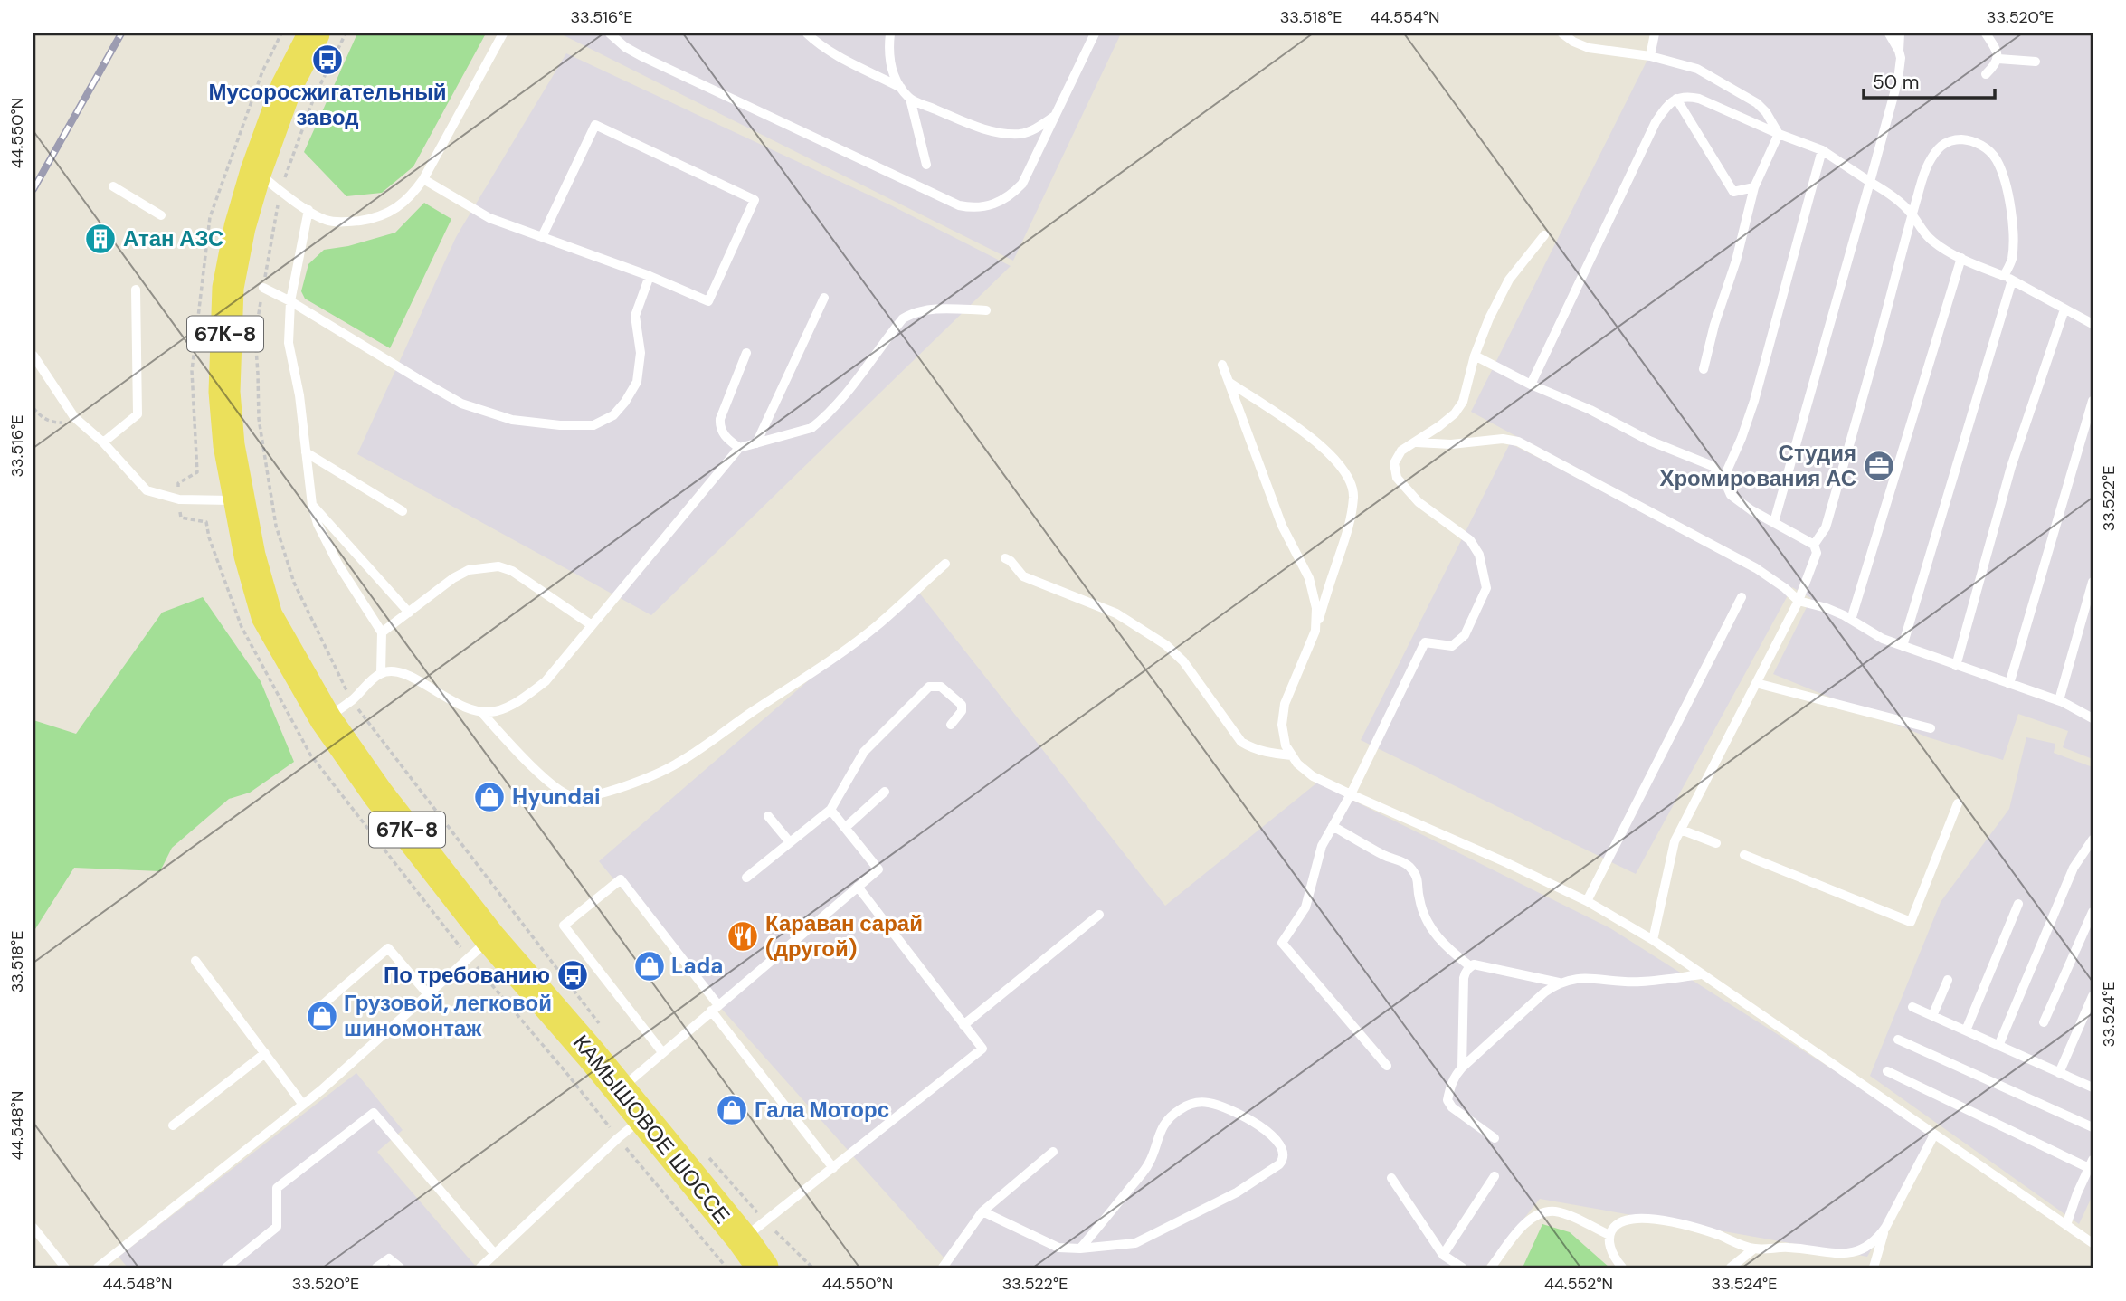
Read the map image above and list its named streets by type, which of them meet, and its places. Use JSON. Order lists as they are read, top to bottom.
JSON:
{
  "streets": {
    "main road": ["67К-8", "КАМЫШОВОЕ ШОССЕ"]
  },
  "places": {
    "bus stop": ["Мусоросжигательный завод", "По требованию"],
    "building": ["Атан АЗС"],
    "office": ["Студия Хромирования АС"],
    "shop": [
      "Hyundai",
      "Lada",
      "Грузовой, легковой шиномонтаж",
      "Гала Моторс"
    ],
    "restaurant": ["Караван сарай (другой)"]
  },
  "scale_bar": "50 m",
  "coordinates": [
    "33.516°E",
    "33.518°E",
    "44.554°N",
    "33.520°E",
    "44.550°N",
    "33.522°E",
    "33.524°E",
    "44.548°N",
    "44.552°N"
  ]
}
